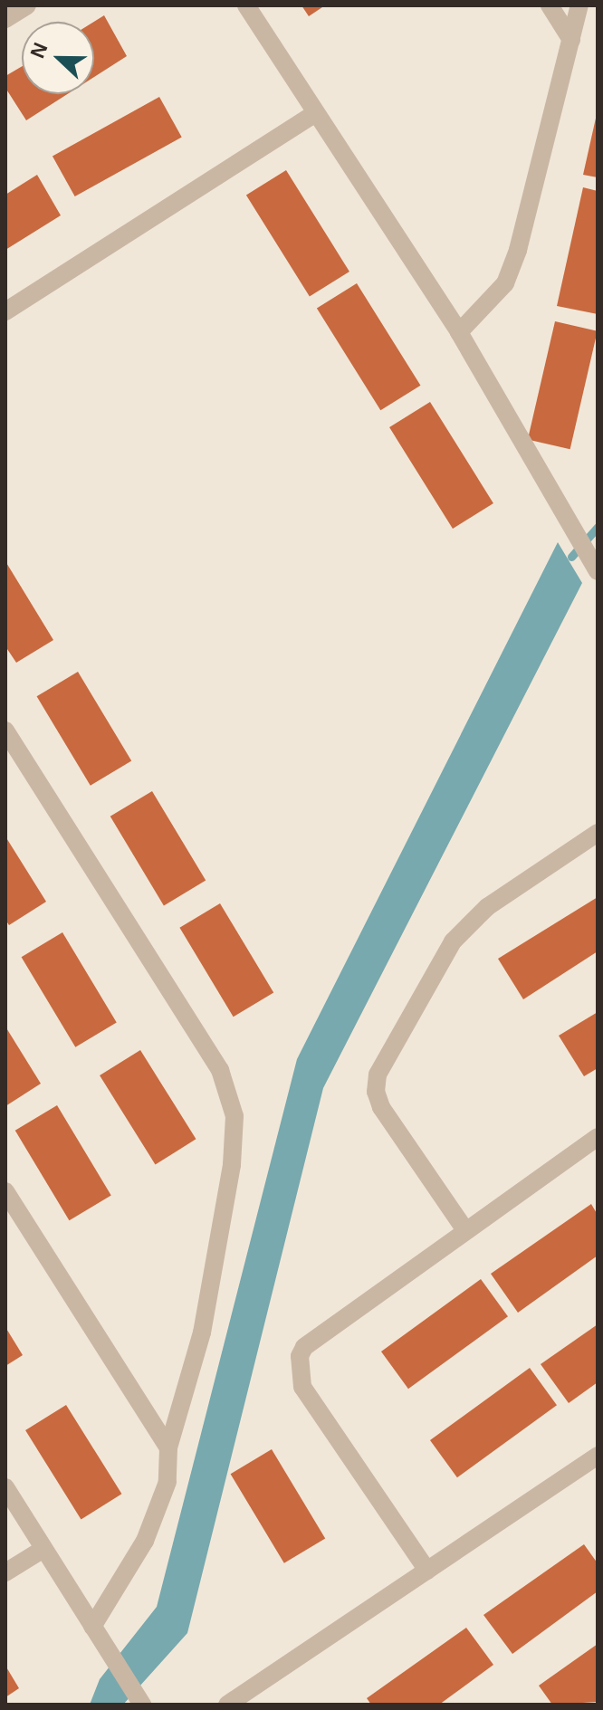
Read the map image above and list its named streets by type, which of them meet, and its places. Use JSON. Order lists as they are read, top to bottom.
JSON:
{
  "north": "left"
}
